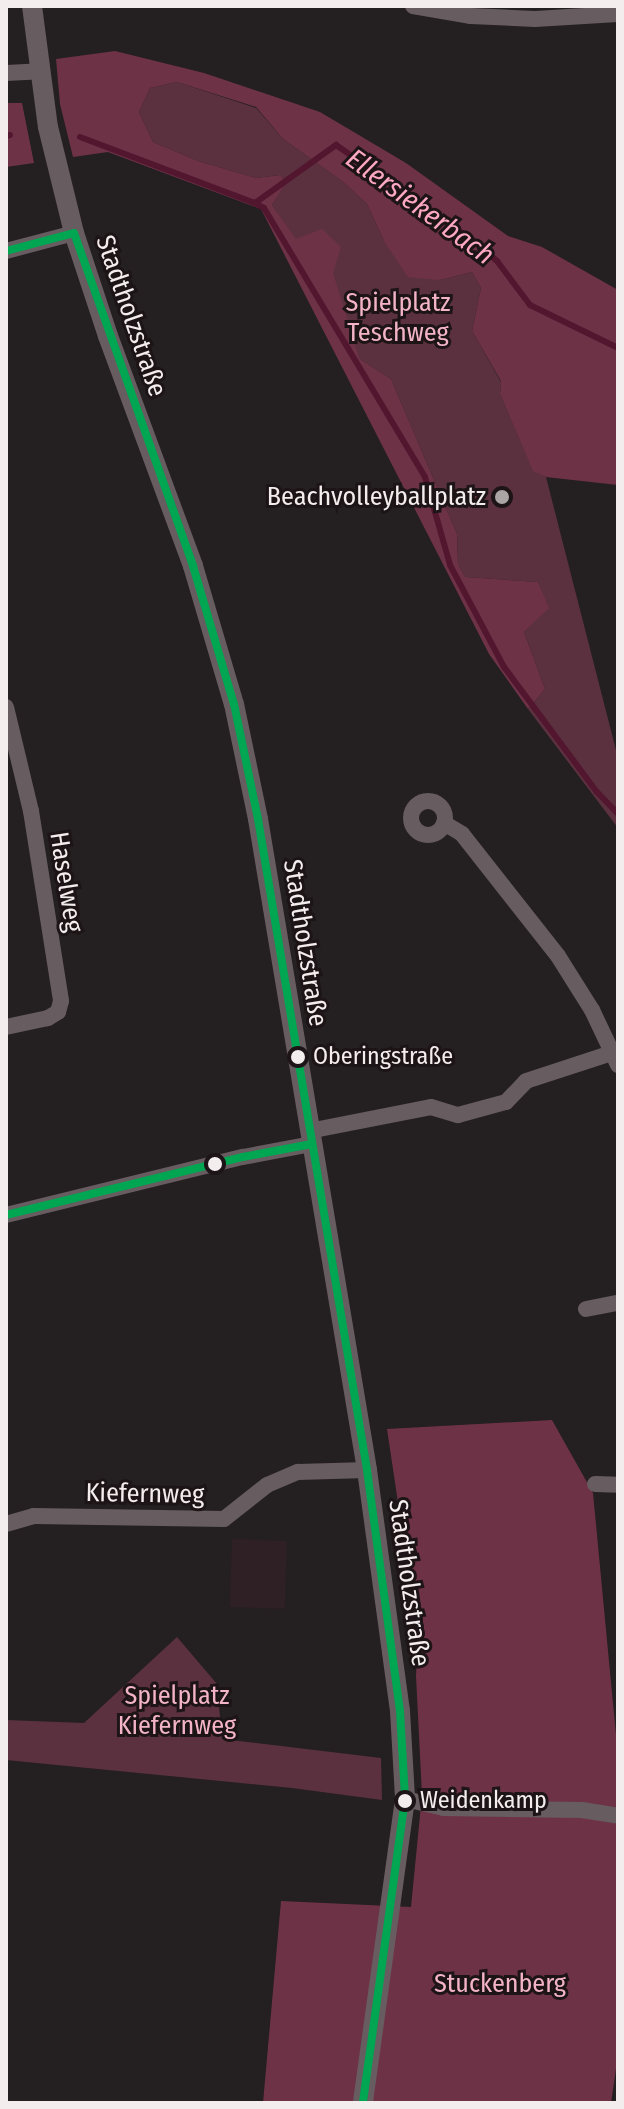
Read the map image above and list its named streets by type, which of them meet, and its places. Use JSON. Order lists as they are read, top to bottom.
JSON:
{
  "streets": {
    "street": ["Stadtholzstraße", "Haselweg", "Kiefernweg"]
  },
  "crossings": [
    ["Stadtholzstraße", "Kiefernweg"]
  ],
  "water": ["Ellersiekerbach"],
  "parks": ["Spielplatz Teschweg", "Spielplatz Kiefernweg", "Stuckenberg"],
  "places": ["Beachvolleyballplatz", "Oberingstraße", "Weidenkamp"]
}
